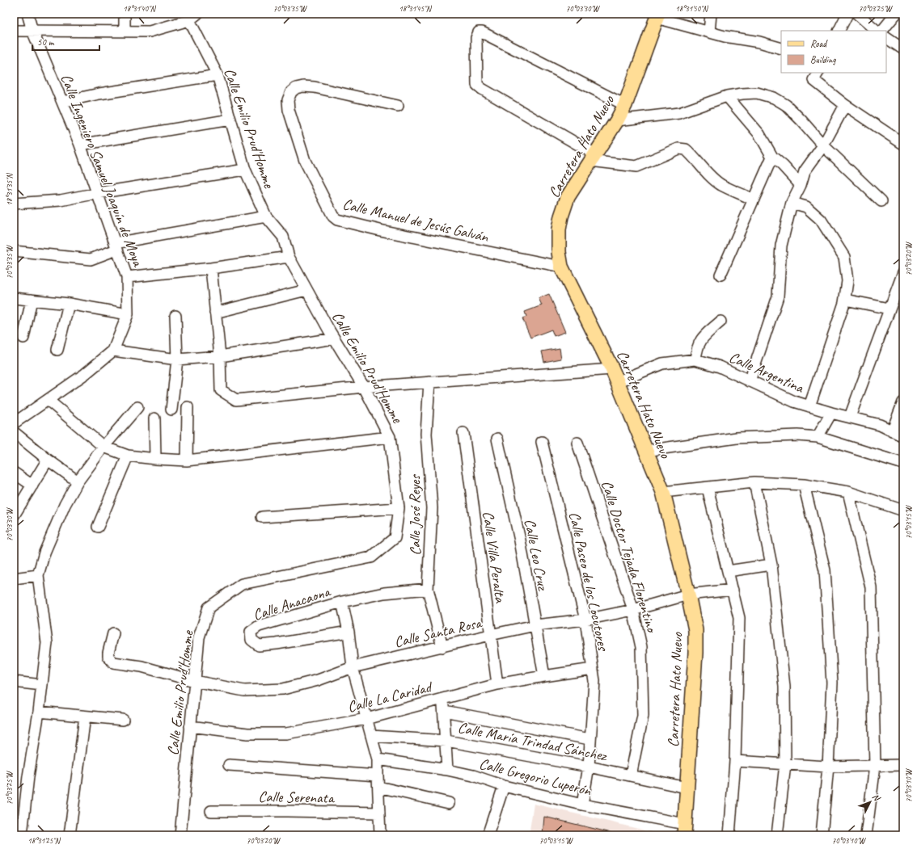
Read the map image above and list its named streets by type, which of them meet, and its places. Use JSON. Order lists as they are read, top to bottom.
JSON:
{
  "streets": {
    "main road": ["Carretera Hato Nuevo"],
    "street": [
      "Calle Emilio Prud'Homme",
      "Calle Ingeniero Samuel Joaquín de Moya",
      "Calle Manuel de Jesús Galván",
      "Calle Argentina",
      "Calle José Reyes",
      "Calle Leo Cruz",
      "Calle Doctor Tejada Florentino",
      "Calle Villa Peralta",
      "Calle Paseo de los Locutores",
      "Calle Anacaona",
      "Calle Santa Rosa",
      "Calle La Caridad",
      "Calle María Trindad Sánchez",
      "Calle Gregorio Luperón",
      "Calle Serenata"
    ]
  },
  "crossings": [
    ["Calle Emilio Prud'Homme", "Calle Santa Rosa"],
    ["Calle Emilio Prud'Homme", "Calle La Caridad"],
    ["Carretera Hato Nuevo", "Calle Manuel de Jesús Galván"],
    ["Carretera Hato Nuevo", "Calle Argentina"],
    ["Carretera Hato Nuevo", "Calle Santa Rosa"],
    ["Carretera Hato Nuevo", "Calle María Trindad Sánchez"],
    ["Carretera Hato Nuevo", "Calle Gregorio Luperón"],
    ["Calle José Reyes", "Calle Anacaona"],
    ["Calle José Reyes", "Calle Santa Rosa"],
    ["Calle Leo Cruz", "Calle Santa Rosa"],
    ["Calle Leo Cruz", "Calle La Caridad"],
    ["Calle Doctor Tejada Florentino", "Calle Santa Rosa"],
    ["Calle Doctor Tejada Florentino", "Calle María Trindad Sánchez"],
    ["Calle Villa Peralta", "Calle Santa Rosa"],
    ["Calle Villa Peralta", "Calle La Caridad"],
    ["Calle Paseo de los Locutores", "Calle Santa Rosa"],
    ["Calle Paseo de los Locutores", "Calle La Caridad"],
    ["Calle Paseo de los Locutores", "Calle María Trindad Sánchez"],
    ["Calle Paseo de los Locutores", "Calle Gregorio Luperón"]
  ],
  "legend": ["Road", "Building"],
  "scale_bar": "50 m",
  "north": "top right",
  "coordinates": [
    "18°31'40\"N",
    "70°03'35\"W",
    "18°31'45\"N",
    "70°03'30\"W",
    "18°31'50\"N",
    "70°03'25\"W",
    "18°31'35\"N",
    "70°03'20\"W",
    "70°03'15\"W",
    "70°03'10\"W",
    "18°31'25\"N"
  ]
}
